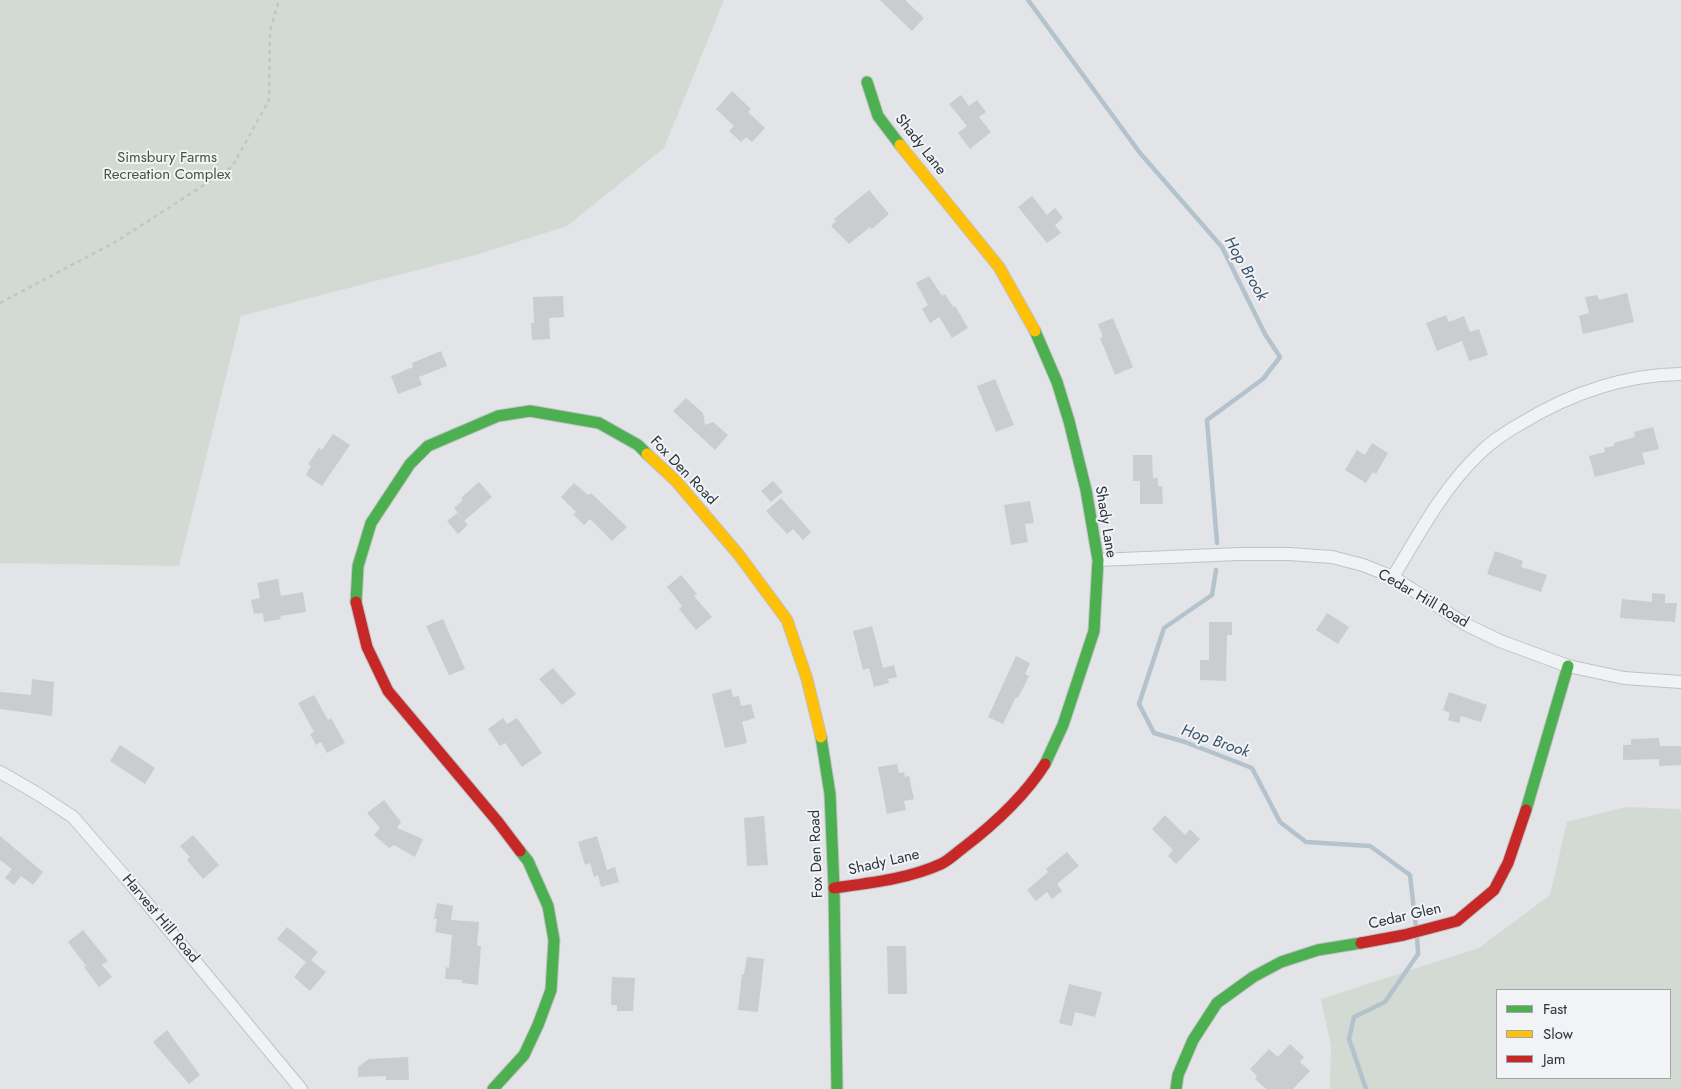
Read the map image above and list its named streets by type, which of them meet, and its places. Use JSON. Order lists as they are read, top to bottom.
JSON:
{
  "streets": {
    "street": [
      "Shady Lane",
      "Fox Den Road",
      "Cedar Hill Road",
      "Cedar Glen",
      "Harvest Hill Road"
    ]
  },
  "crossings": [
    ["Shady Lane", "Fox Den Road"],
    ["Shady Lane", "Cedar Hill Road"],
    ["Cedar Hill Road", "Cedar Glen"]
  ],
  "water": ["Hop Brook"],
  "parks": ["Simsbury Farms Recreation Complex"],
  "legend": ["Fast", "Slow", "Jam"]
}
